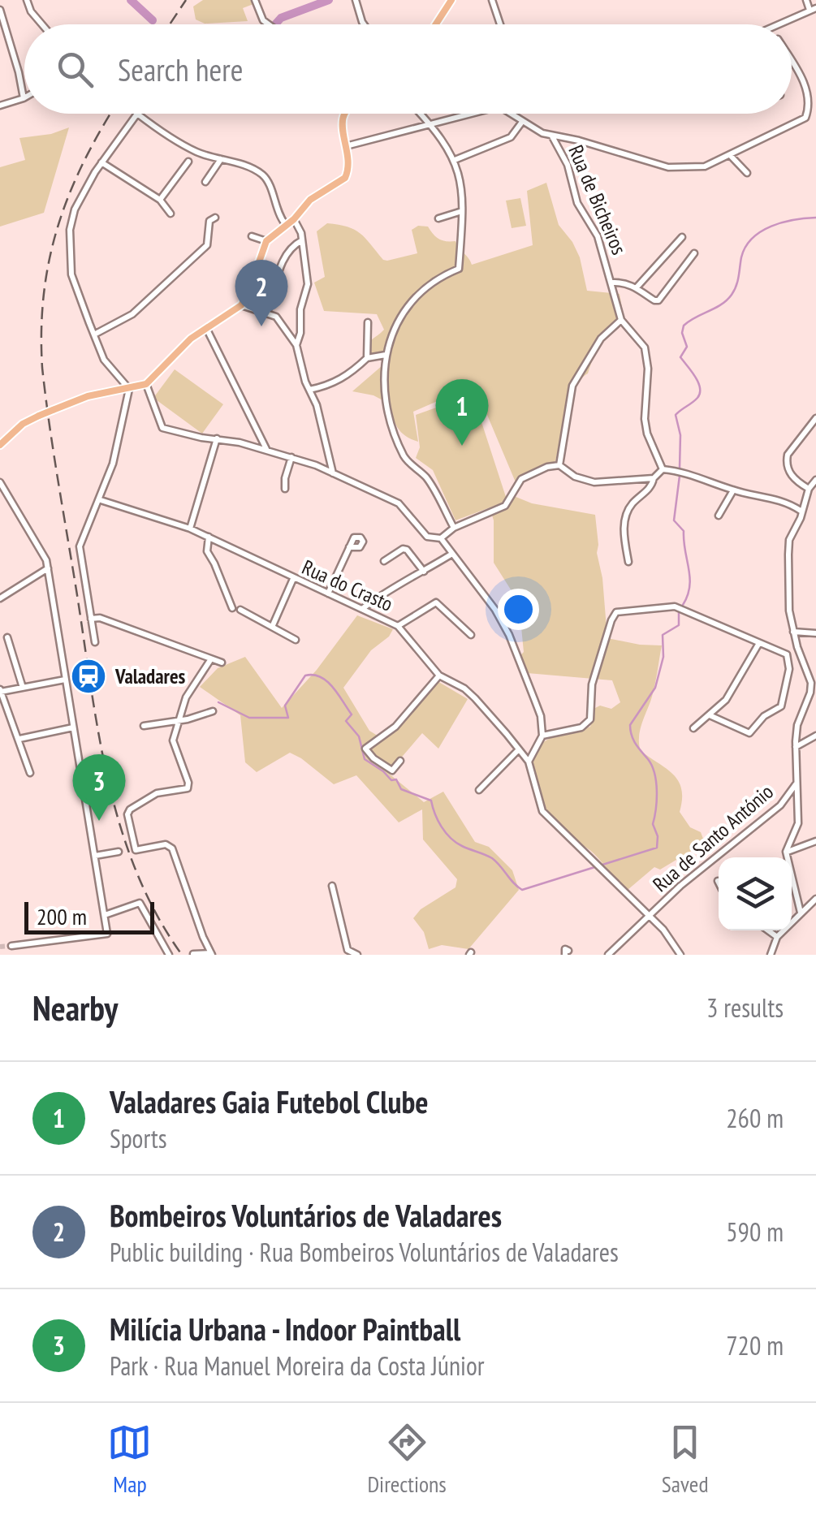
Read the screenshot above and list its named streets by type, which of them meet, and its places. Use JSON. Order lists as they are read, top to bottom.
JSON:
{
  "streets": {
    "street": ["Rua de Bicheiros", "Rua do Crasto", "Rua de Santo António"]
  },
  "crossings": [
    ["Rua do Crasto", "Rua de Santo António"]
  ],
  "places": {
    "station": ["Valadares"]
  },
  "scale_bar": "200 m",
  "page": {
    "search": "Search here",
    "pins": ["2", "1", "3"],
    "scale": "200 m",
    "heading": ["Nearby", "3 results"],
    "list": [
      {
        "mark": "1",
        "name": "Valadares Gaia Futebol Clube",
        "note": "Sports",
        "value": "260 m"
      },
      {
        "mark": "2",
        "name": "Bombeiros Voluntários de Valadares",
        "note": "Public building · Rua Bombeiros Voluntários de Valadares",
        "value": "590 m"
      },
      {
        "mark": "3",
        "name": "Milícia Urbana - Indoor Paintball",
        "note": "Park · Rua Manuel Moreira da Costa Júnior",
        "value": "720 m"
      }
    ],
    "nav": ["Map", "Directions", "Saved"]
  }
}
